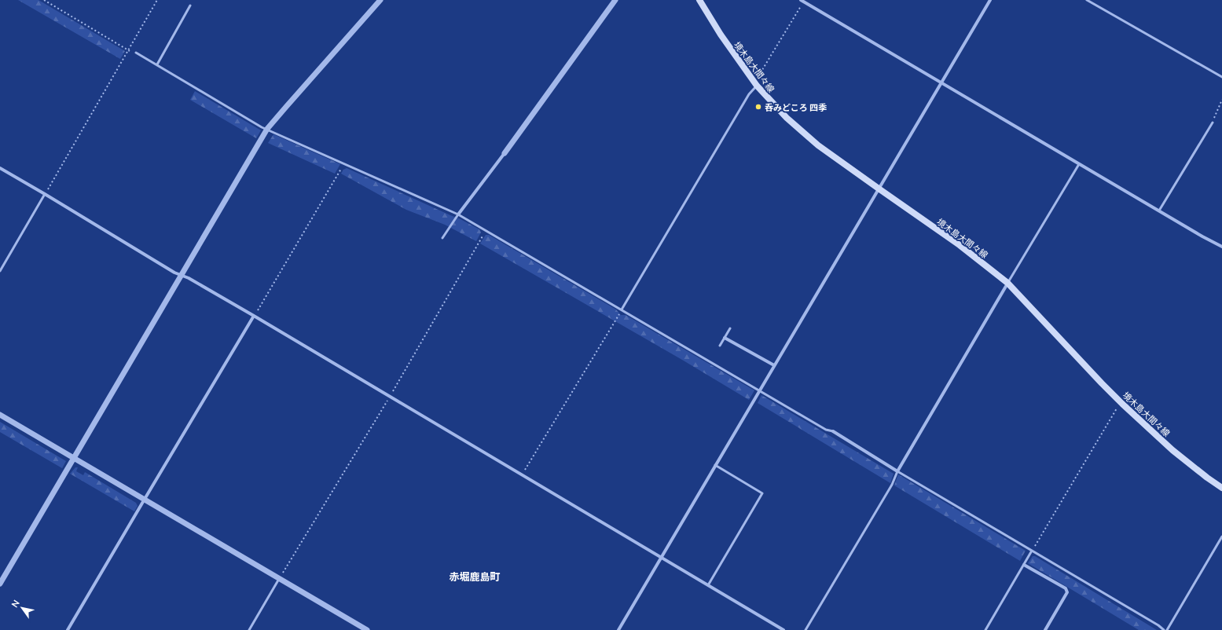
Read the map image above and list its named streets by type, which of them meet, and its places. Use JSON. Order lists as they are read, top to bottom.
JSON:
{
  "streets": {
    "main road": ["境木島大間々線"]
  },
  "districts": ["赤堀鹿島町"],
  "places": ["呑みどころ 四季"],
  "north": "top left"
}
